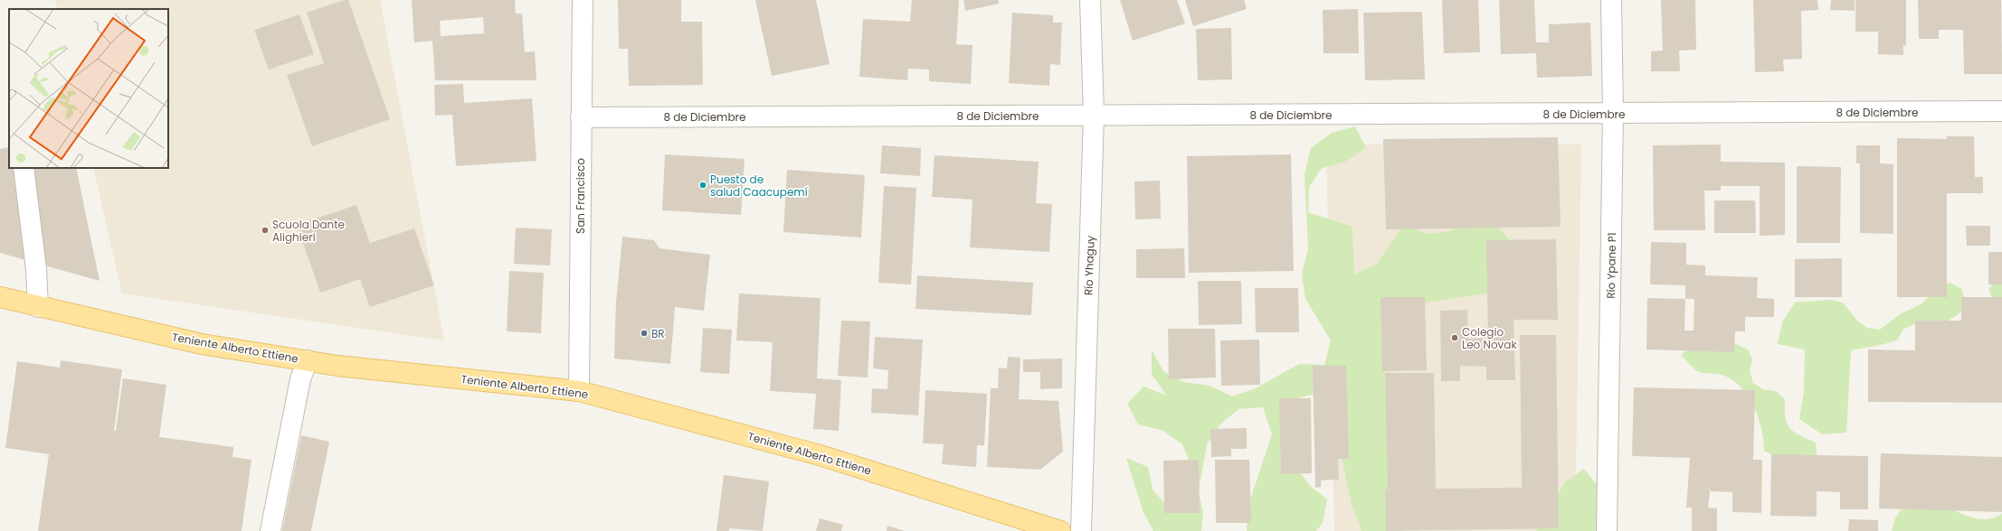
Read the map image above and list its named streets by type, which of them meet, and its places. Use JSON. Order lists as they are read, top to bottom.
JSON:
{
  "streets": {
    "main road": ["Teniente Alberto Ettiene"],
    "street": [
      "8 de Diciembre",
      "San Francisco",
      "Río Yhaguy",
      "Río Ypane P1"
    ]
  },
  "crossings": [
    ["8 de Diciembre", "San Francisco"],
    ["8 de Diciembre", "Río Yhaguy"],
    ["8 de Diciembre", "Río Ypane P1"],
    ["San Francisco", "Teniente Alberto Ettiene"]
  ],
  "places": [
    "Puesto de salud Caacupemí",
    "Scuola Dante Alighieri",
    "BR",
    "Colegio Leo Novak"
  ]
}
